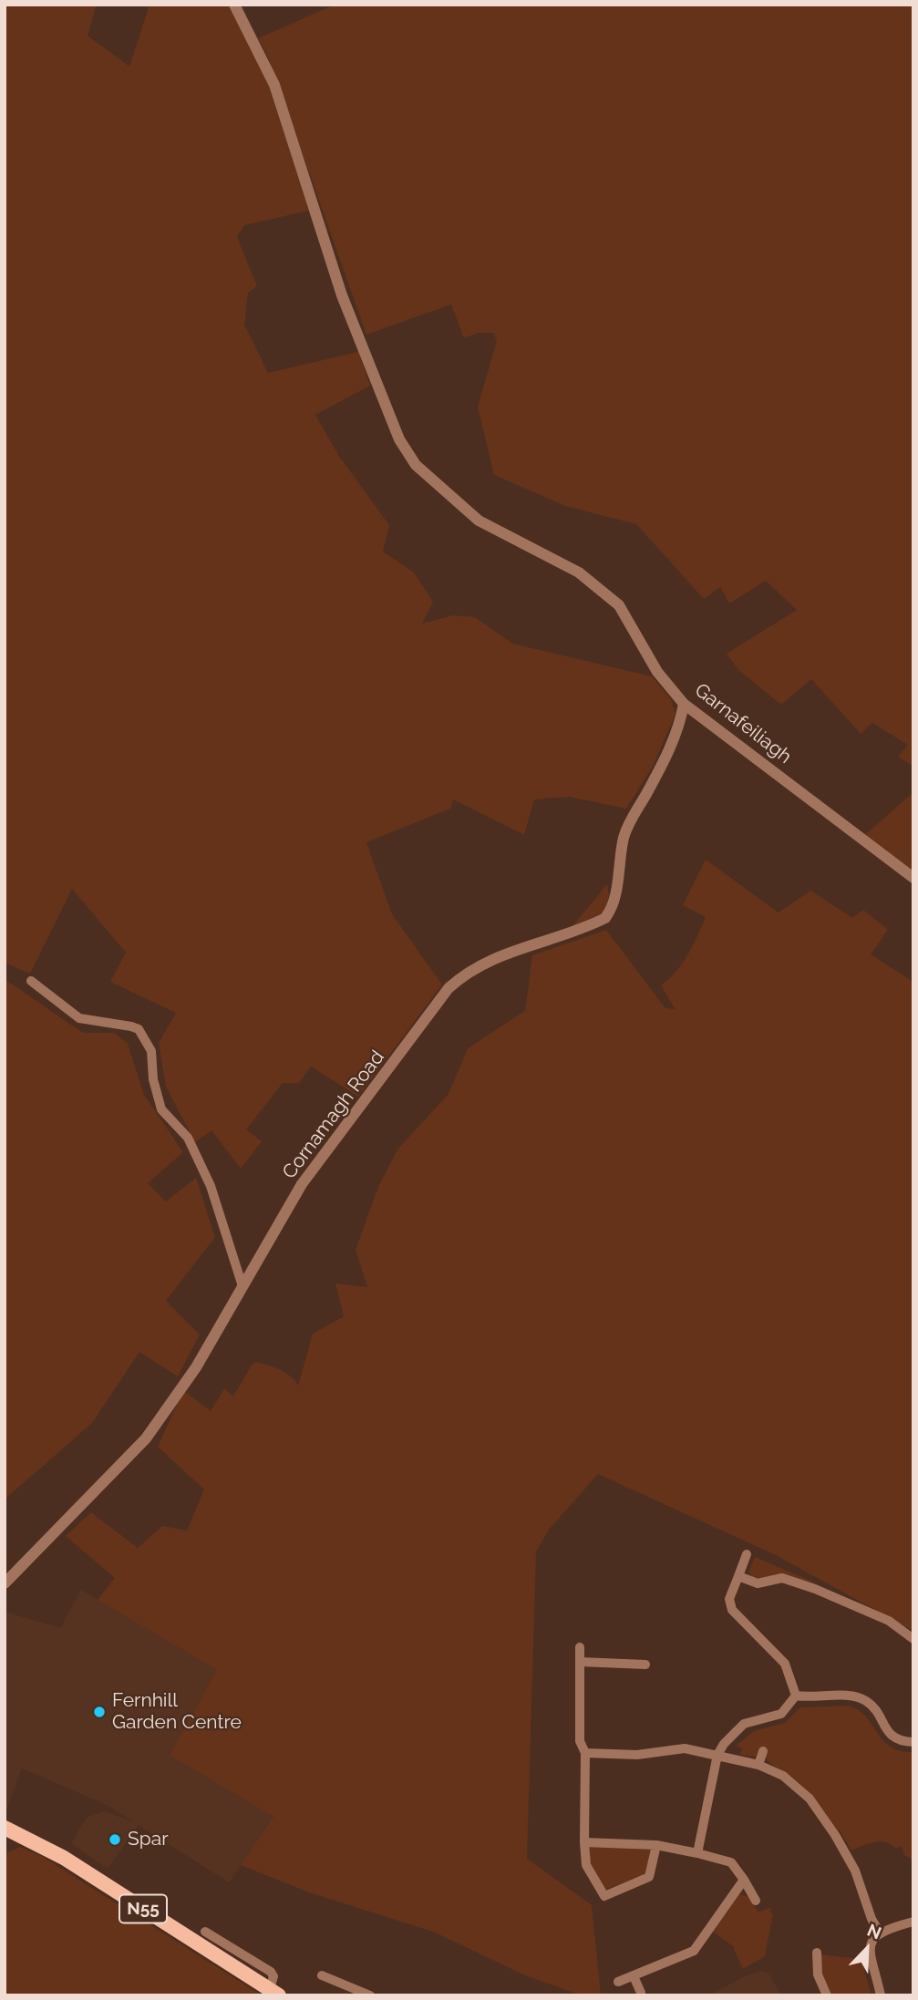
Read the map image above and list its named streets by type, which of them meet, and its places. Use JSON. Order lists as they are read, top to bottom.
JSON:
{
  "streets": {
    "main road": ["N55"],
    "street": ["Garnafeiliagh", "Cornamagh Road"]
  },
  "crossings": [
    ["Garnafeiliagh", "Cornamagh Road"]
  ],
  "places": ["Fernhill Garden Centre", "Spar"],
  "north": "top right"
}
